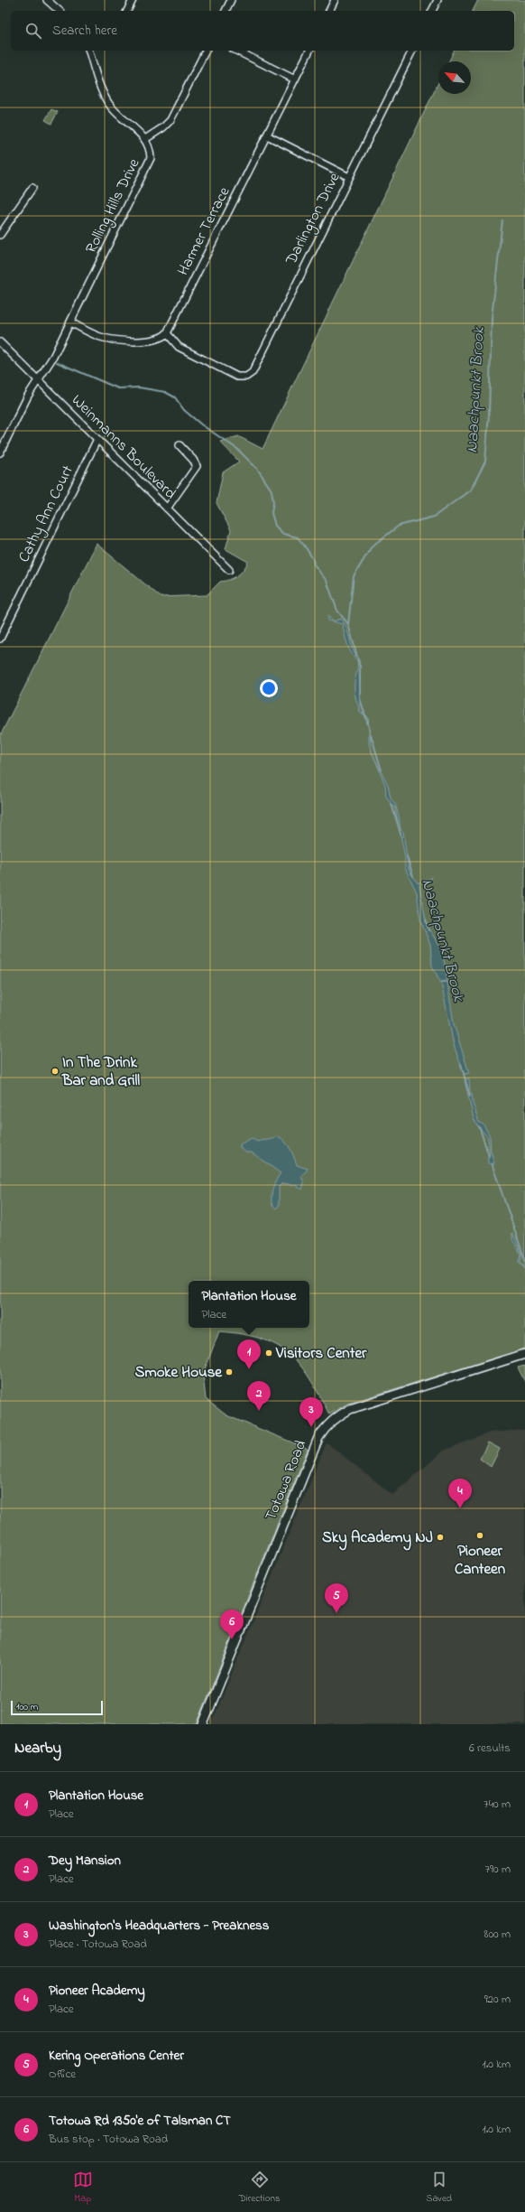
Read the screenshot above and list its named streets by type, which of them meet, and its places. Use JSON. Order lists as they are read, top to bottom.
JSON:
{
  "streets": {
    "main road": ["Totowa Road"],
    "street": [
      "Rolling Hills Drive",
      "Darlington Drive",
      "Harmer Terrace",
      "Weinmanns Boulevard",
      "Cathy Ann Court"
    ]
  },
  "crossings": [
    ["Rolling Hills Drive", "Weinmanns Boulevard"],
    ["Darlington Drive", "Harmer Terrace"],
    ["Weinmanns Boulevard", "Cathy Ann Court"]
  ],
  "water": ["Naachpunkt Brook"],
  "places": [
    "In The Drink Bar and Grill",
    "Visitors Center",
    "Smoke House",
    "Pioneer Canteen",
    "Sky Academy NJ"
  ],
  "scale_bar": "100 m",
  "north": "top left",
  "page": {
    "search": "Search here",
    "popup": ["Plantation House", "Place"],
    "pins": [
      "1",
      "2",
      "3",
      "4",
      "5",
      "6"
    ],
    "scale": "100 m",
    "heading": ["Nearby", "6 results"],
    "list": [
      {
        "mark": "1",
        "name": "Plantation House",
        "note": "Place",
        "value": "740 m"
      },
      {
        "mark": "2",
        "name": "Dey Mansion",
        "note": "Place",
        "value": "790 m"
      },
      {
        "mark": "3",
        "name": "Washington's Headquarters - Preakness",
        "note": "Place · Totowa Road",
        "value": "800 m"
      },
      {
        "mark": "4",
        "name": "Pioneer Academy",
        "note": "Place",
        "value": "920 m"
      },
      {
        "mark": "5",
        "name": "Kering Operations Center",
        "note": "Office",
        "value": "1.0 km"
      },
      {
        "mark": "6",
        "name": "Totowa Rd 1350'e of Talsman CT",
        "note": "Bus stop · Totowa Road",
        "value": "1.0 km"
      }
    ],
    "nav": ["Map", "Directions", "Saved"]
  }
}
